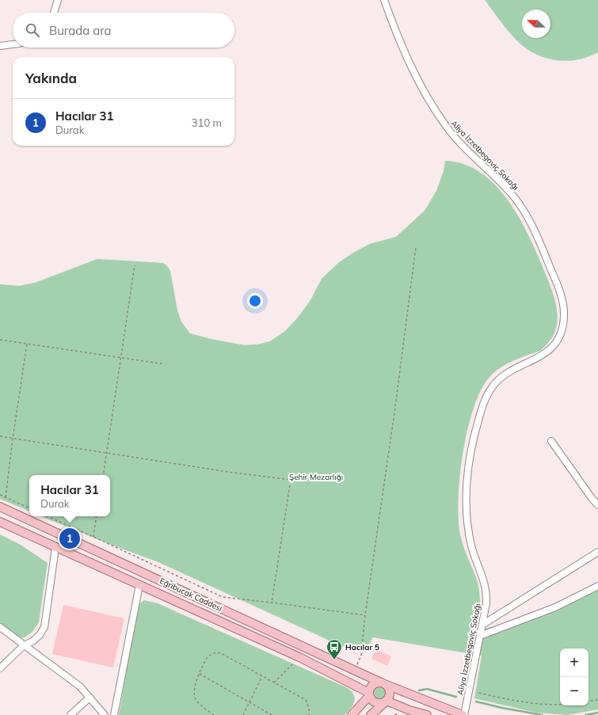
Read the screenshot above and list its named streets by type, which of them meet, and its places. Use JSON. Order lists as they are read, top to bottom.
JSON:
{
  "streets": {
    "main road": ["Eğribucak Caddesi"],
    "street": ["Aliya İzzetbegoviç Sokağı"]
  },
  "crossings": [
    ["Aliya İzzetbegoviç Sokağı", "Eğribucak Caddesi"]
  ],
  "parks": ["Şehir Mezarlığı"],
  "places": {
    "bus stop": ["Hacılar 5"]
  },
  "north": "left",
  "page": {
    "search": "Burada ara",
    "heading": "Yakında",
    "list": [
      {
        "mark": "1",
        "name": "Hacılar 31",
        "note": "Durak",
        "value": "310 m"
      }
    ],
    "popup": ["Hacılar 31", "Durak"],
    "pins": "1",
    "map_buttons": ["+", "−"]
  }
}
